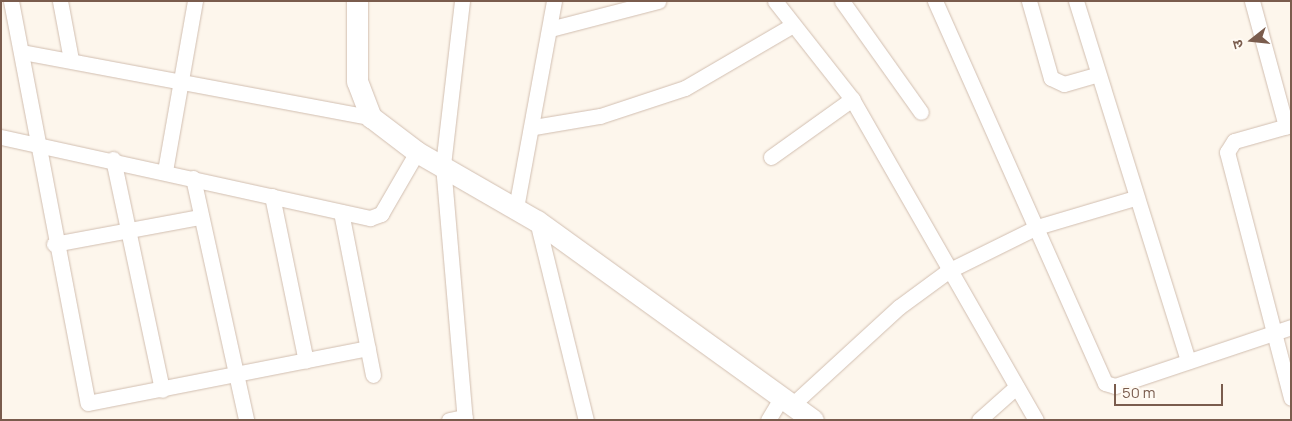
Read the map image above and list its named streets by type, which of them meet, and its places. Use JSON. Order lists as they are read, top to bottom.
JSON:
{
  "scale_bar": "50 m",
  "north": "left"
}
